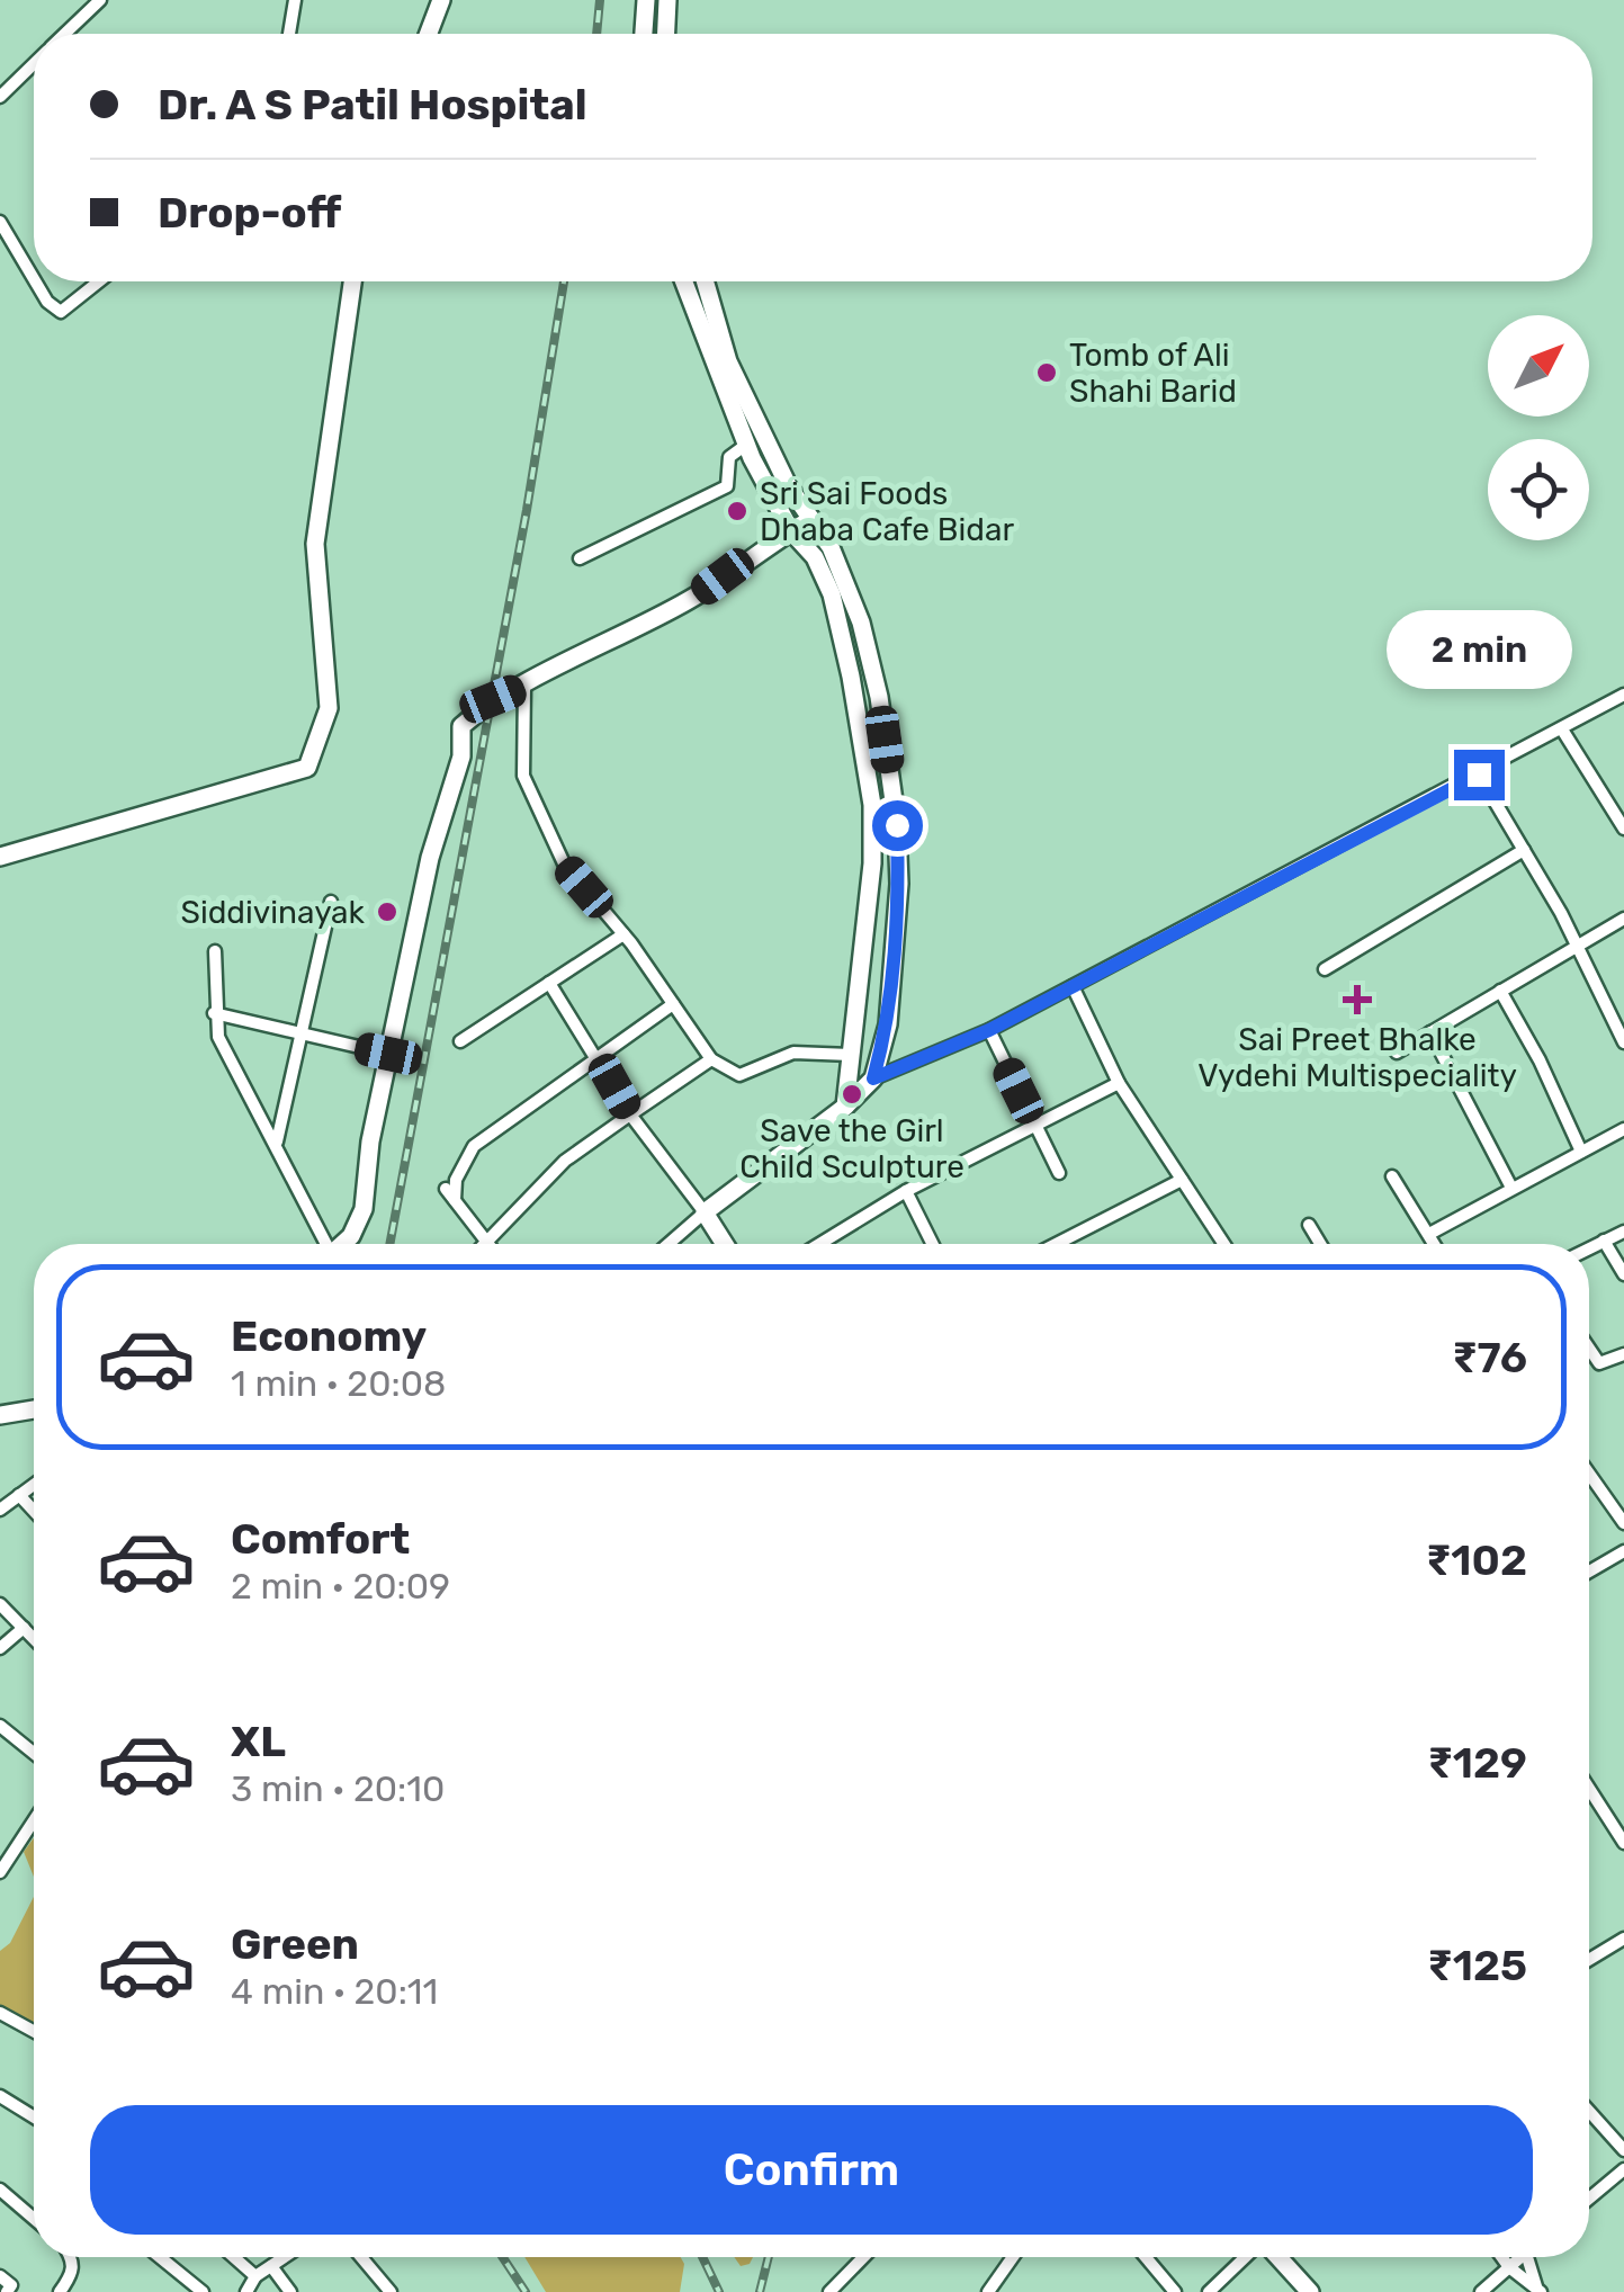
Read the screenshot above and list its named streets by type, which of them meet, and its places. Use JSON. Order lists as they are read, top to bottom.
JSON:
{
  "places": {
    "other": [
      "Tomb of Ali Shahi Barid",
      "Sri Sai Foods Dhaba Cafe Bidar",
      "Siddivinayak",
      "Save the Girl Child Sculpture"
    ],
    "health": ["Sai Preet Bhalke Vydehi Multispeciality"]
  },
  "north": "top right",
  "page": {
    "banner": ["Dr. A S Patil Hospital", "Drop-off"],
    "bubble": "2 min",
    "list": [
      {
        "name": "Economy",
        "note": "1 min · 20:08",
        "value": "₹76"
      },
      {
        "name": "Comfort",
        "note": "2 min · 20:09",
        "value": "₹102"
      },
      {
        "name": "XL",
        "note": "3 min · 20:10",
        "value": "₹129"
      },
      {
        "name": "Green",
        "note": "4 min · 20:11",
        "value": "₹125"
      }
    ],
    "buttons": "Confirm"
  }
}
